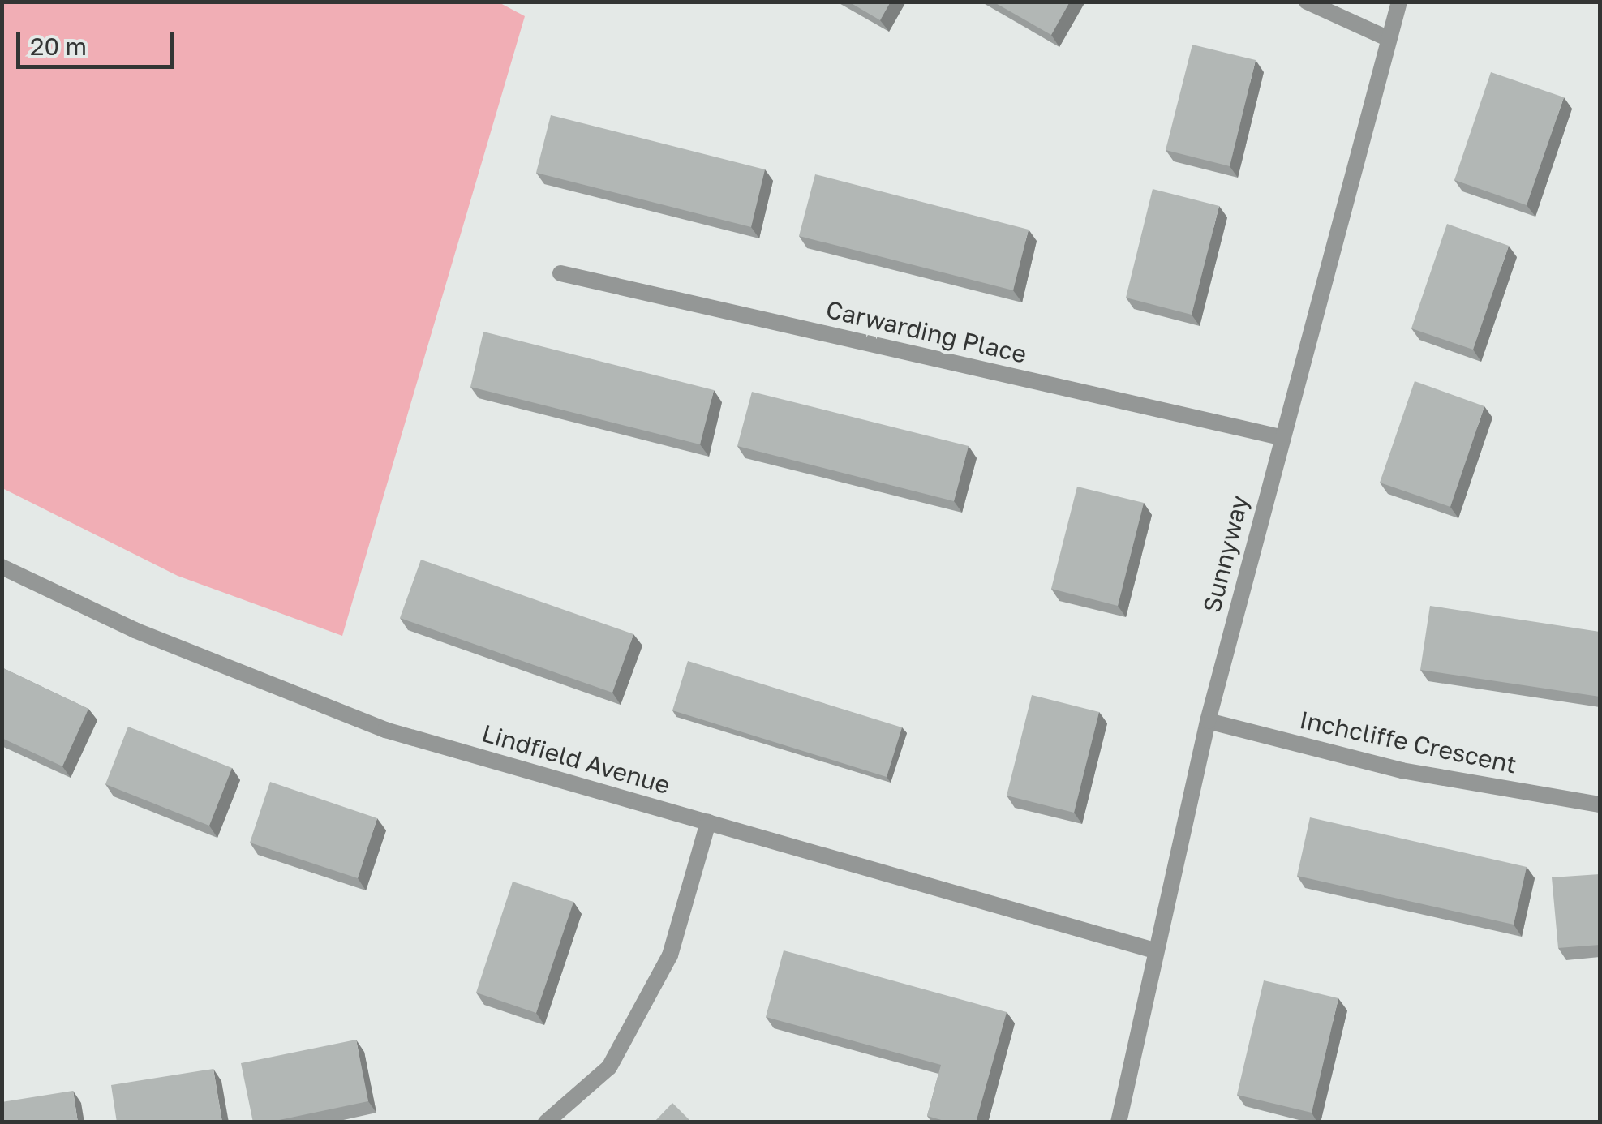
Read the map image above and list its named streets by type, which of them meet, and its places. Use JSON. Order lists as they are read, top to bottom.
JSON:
{
  "streets": {
    "street": [
      "Carwarding Place",
      "Sunnyway",
      "Inchcliffe Crescent",
      "Lindfield Avenue"
    ]
  },
  "crossings": [
    ["Carwarding Place", "Sunnyway"],
    ["Sunnyway", "Inchcliffe Crescent"],
    ["Sunnyway", "Lindfield Avenue"]
  ],
  "scale_bar": "20 m"
}
